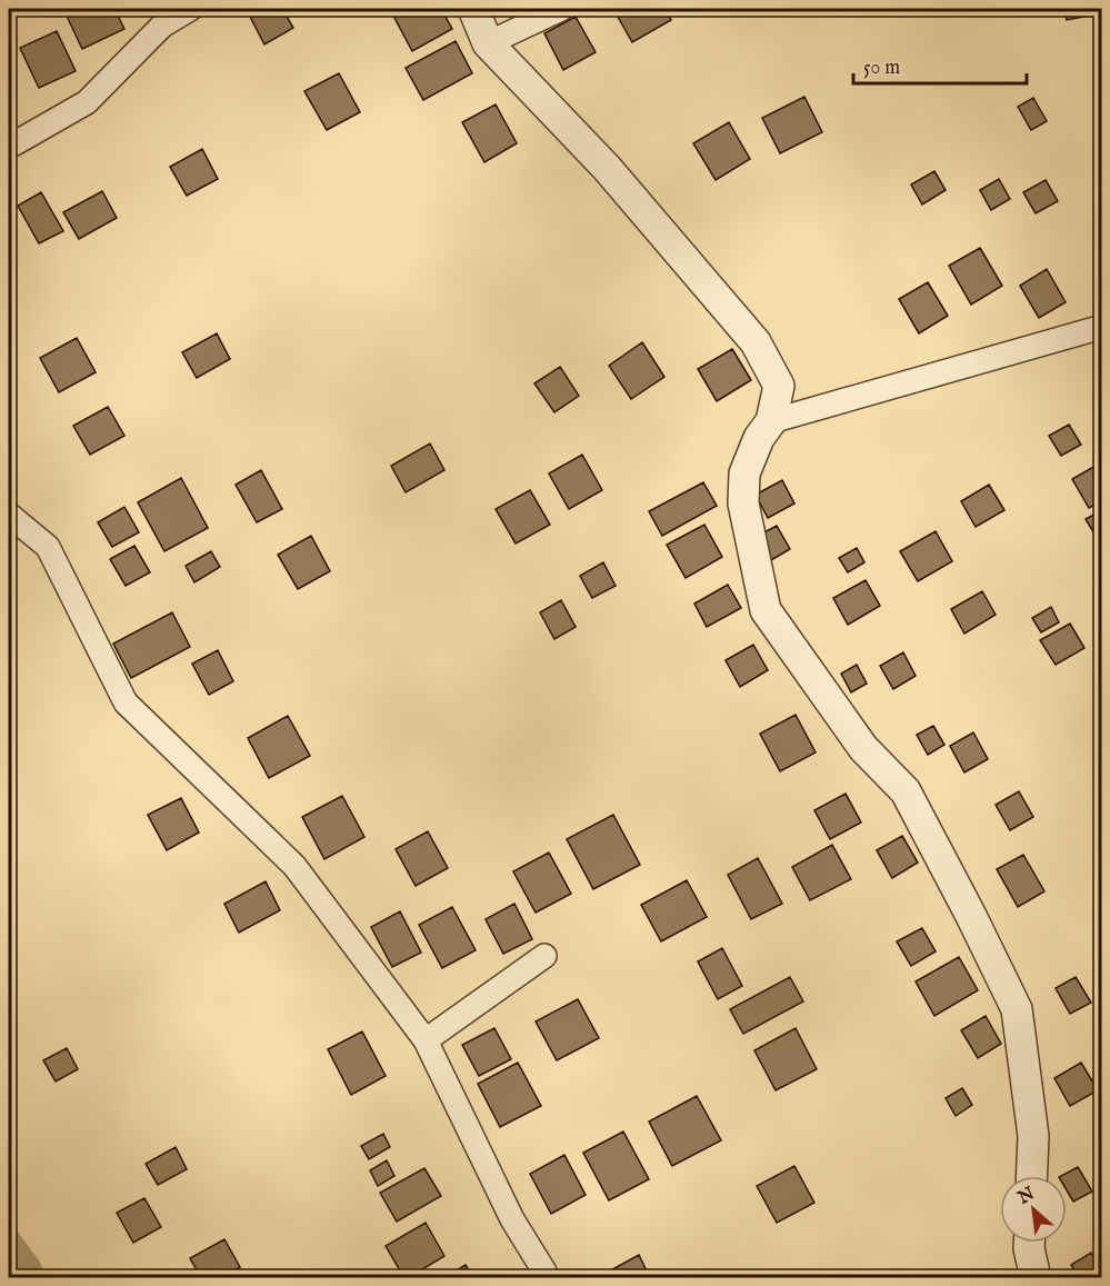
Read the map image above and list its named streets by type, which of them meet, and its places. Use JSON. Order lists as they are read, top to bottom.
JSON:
{
  "scale_bar": "50 m",
  "north": "top left"
}
